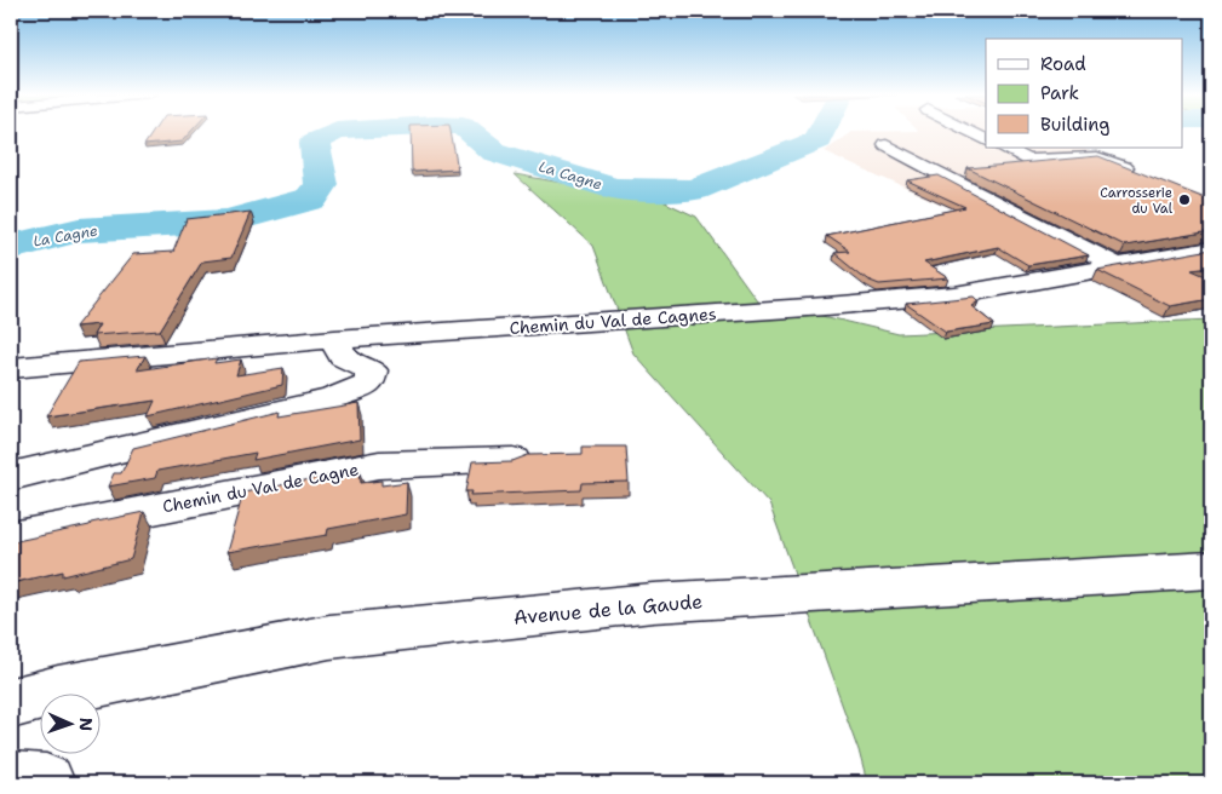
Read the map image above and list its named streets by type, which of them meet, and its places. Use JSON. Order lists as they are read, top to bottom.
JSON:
{
  "streets": {
    "street": ["Chemin du Val de Cagnes", "Chemin du Val de Cagne", "Avenue de la Gaude"]
  },
  "water": ["La Cagne"],
  "places": ["Carrosserie du Val"],
  "legend": ["Road", "Park", "Building"],
  "north": "right"
}
